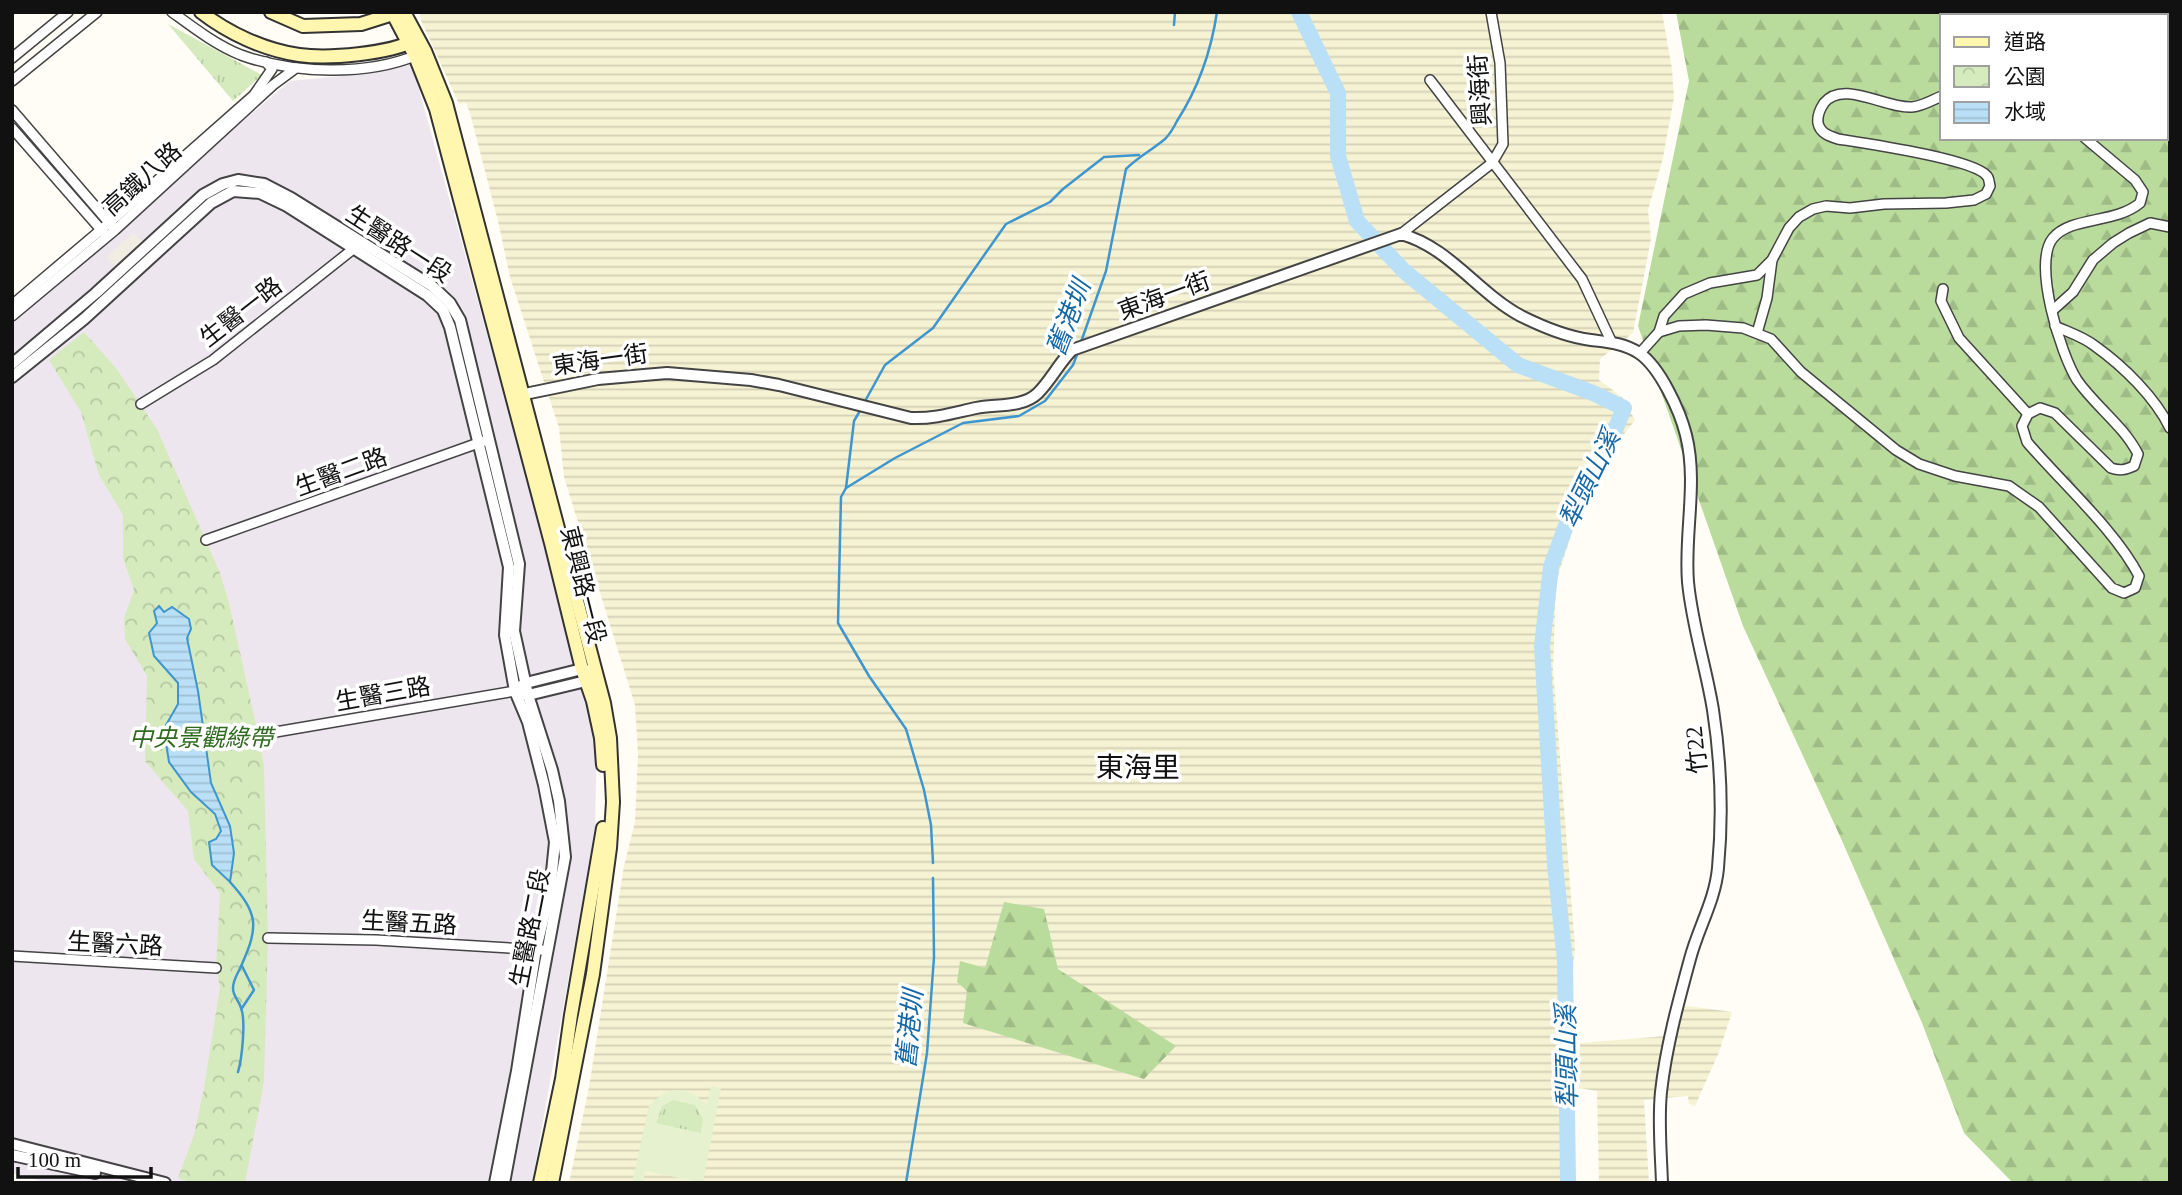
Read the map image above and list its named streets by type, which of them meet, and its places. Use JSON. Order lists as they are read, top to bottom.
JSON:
{
  "streets": {
    "main road": ["東興路一段"],
    "street": [
      "興海街",
      "高鐵八路",
      "生醫路一段",
      "東海一街",
      "生醫一路",
      "生醫二路",
      "生醫三路",
      "竹22",
      "生醫五路",
      "生醫路二段",
      "生醫六路"
    ]
  },
  "crossings": [
    ["生醫路一段", "生醫一路"],
    ["生醫路一段", "生醫二路"],
    ["生醫路一段", "生醫三路"],
    ["生醫路一段", "生醫路二段"],
    ["東海一街", "東興路一段"],
    ["東海一街", "竹22"],
    ["生醫三路", "生醫路二段"],
    ["生醫五路", "生醫路二段"]
  ],
  "districts": ["東海里"],
  "water": ["舊港圳", "犁頭山溪"],
  "parks": ["中央景觀綠帶"],
  "legend": ["道路", "公園", "水域"],
  "scale_bar": "100 m"
}
